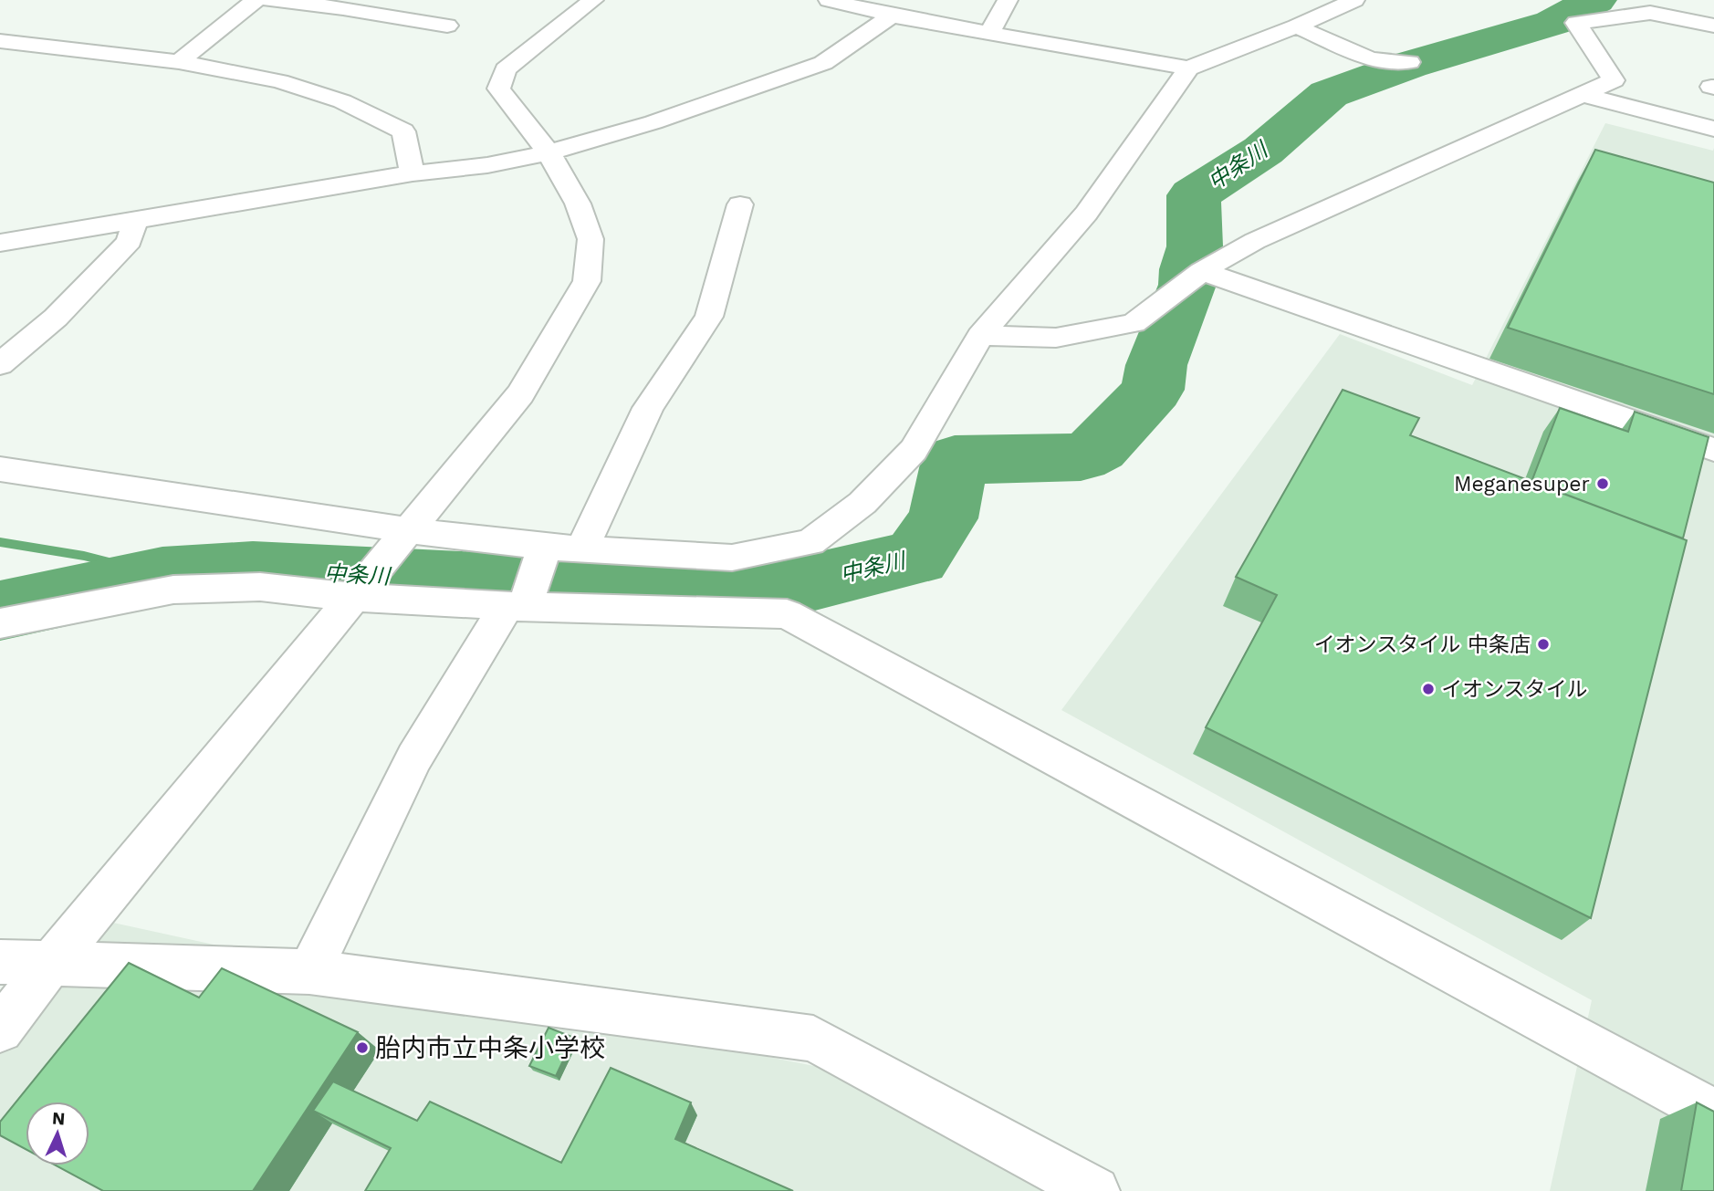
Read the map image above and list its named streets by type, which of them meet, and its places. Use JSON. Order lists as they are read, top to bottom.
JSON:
{
  "water": ["中条川"],
  "places": [
    "Meganesuper",
    "イオンスタイル 中条店",
    "イオンスタイル",
    "胎内市立中条小学校"
  ],
  "north": "top"
}
